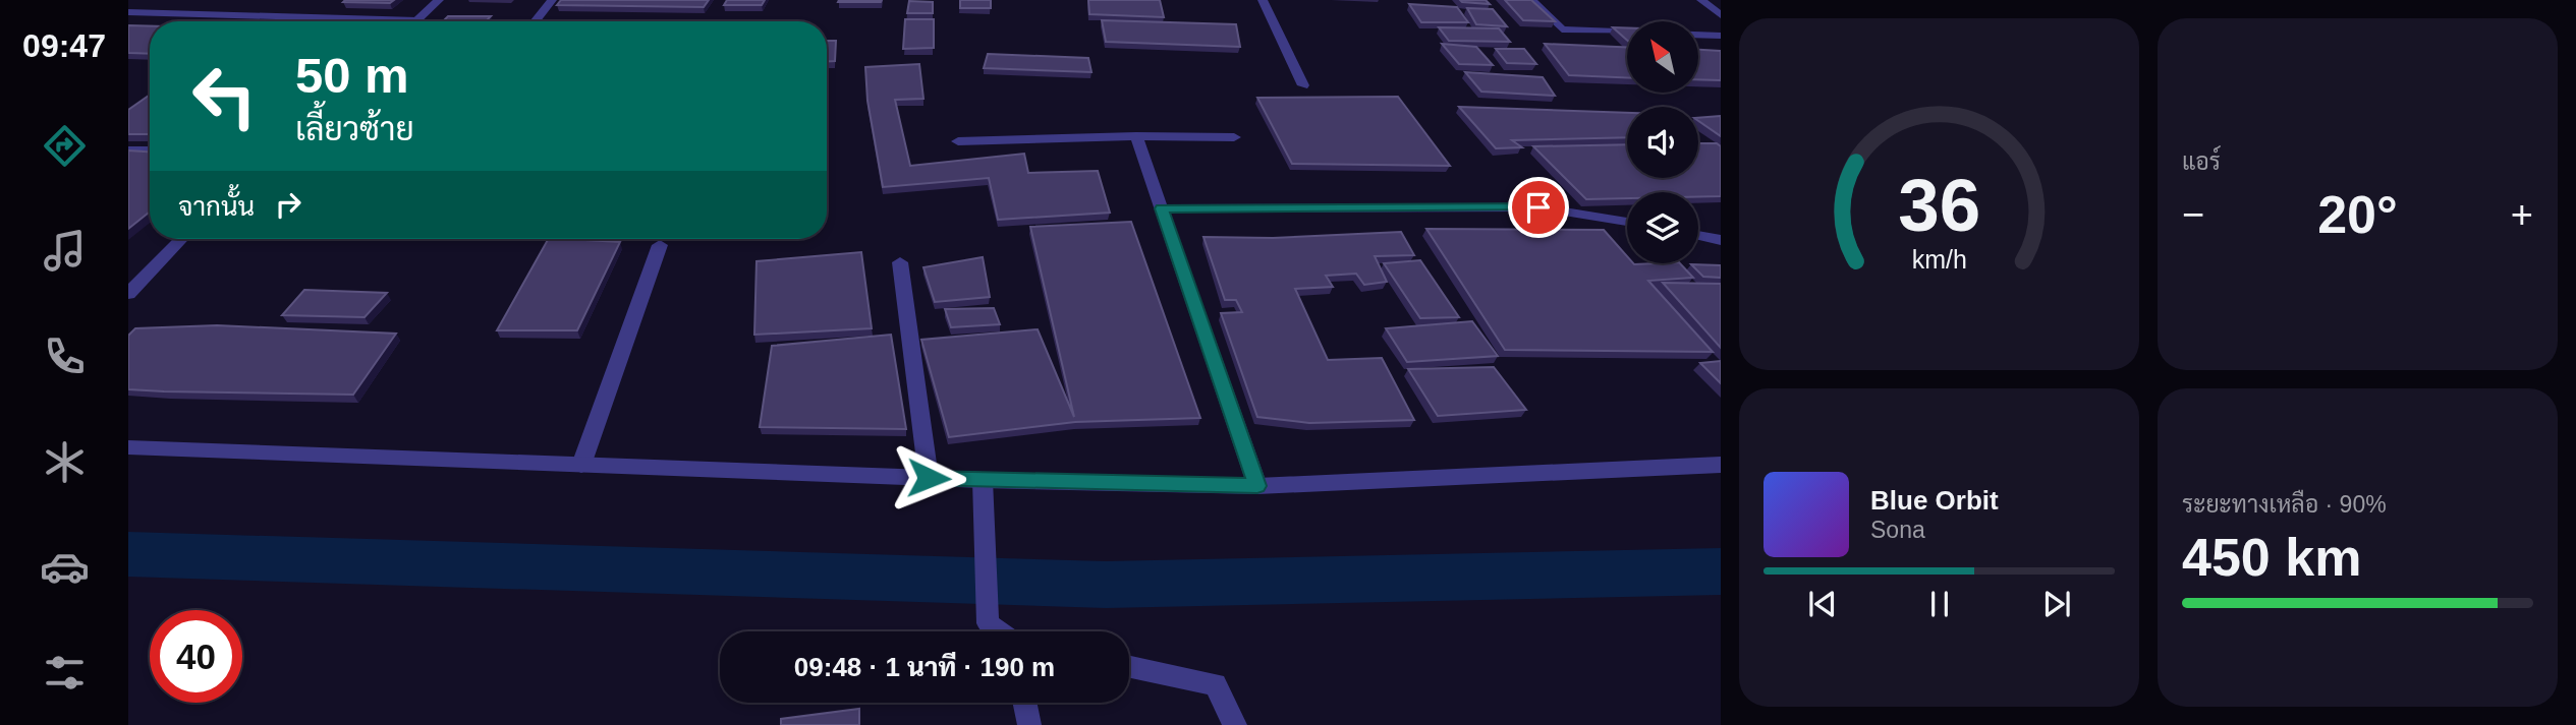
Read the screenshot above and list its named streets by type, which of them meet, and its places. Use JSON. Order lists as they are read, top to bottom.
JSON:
{
  "north": "top left",
  "page": {
    "tabs": "09:47",
    "tile": [
      "แอร์",
      ["ระยะทางเหลือ · 90%", "450 km"]
    ],
    "turn": ["50 m", "เลี้ยวซ้าย"],
    "then": "จากนั้น",
    "heat": ["−", "20°", "+"],
    "song": ["Blue Orbit", "Sona"],
    "limit": "40",
    "trip": "09:48 · 1 นาที · 190 m",
    "gauge": ["36", "km/h"]
  }
}
